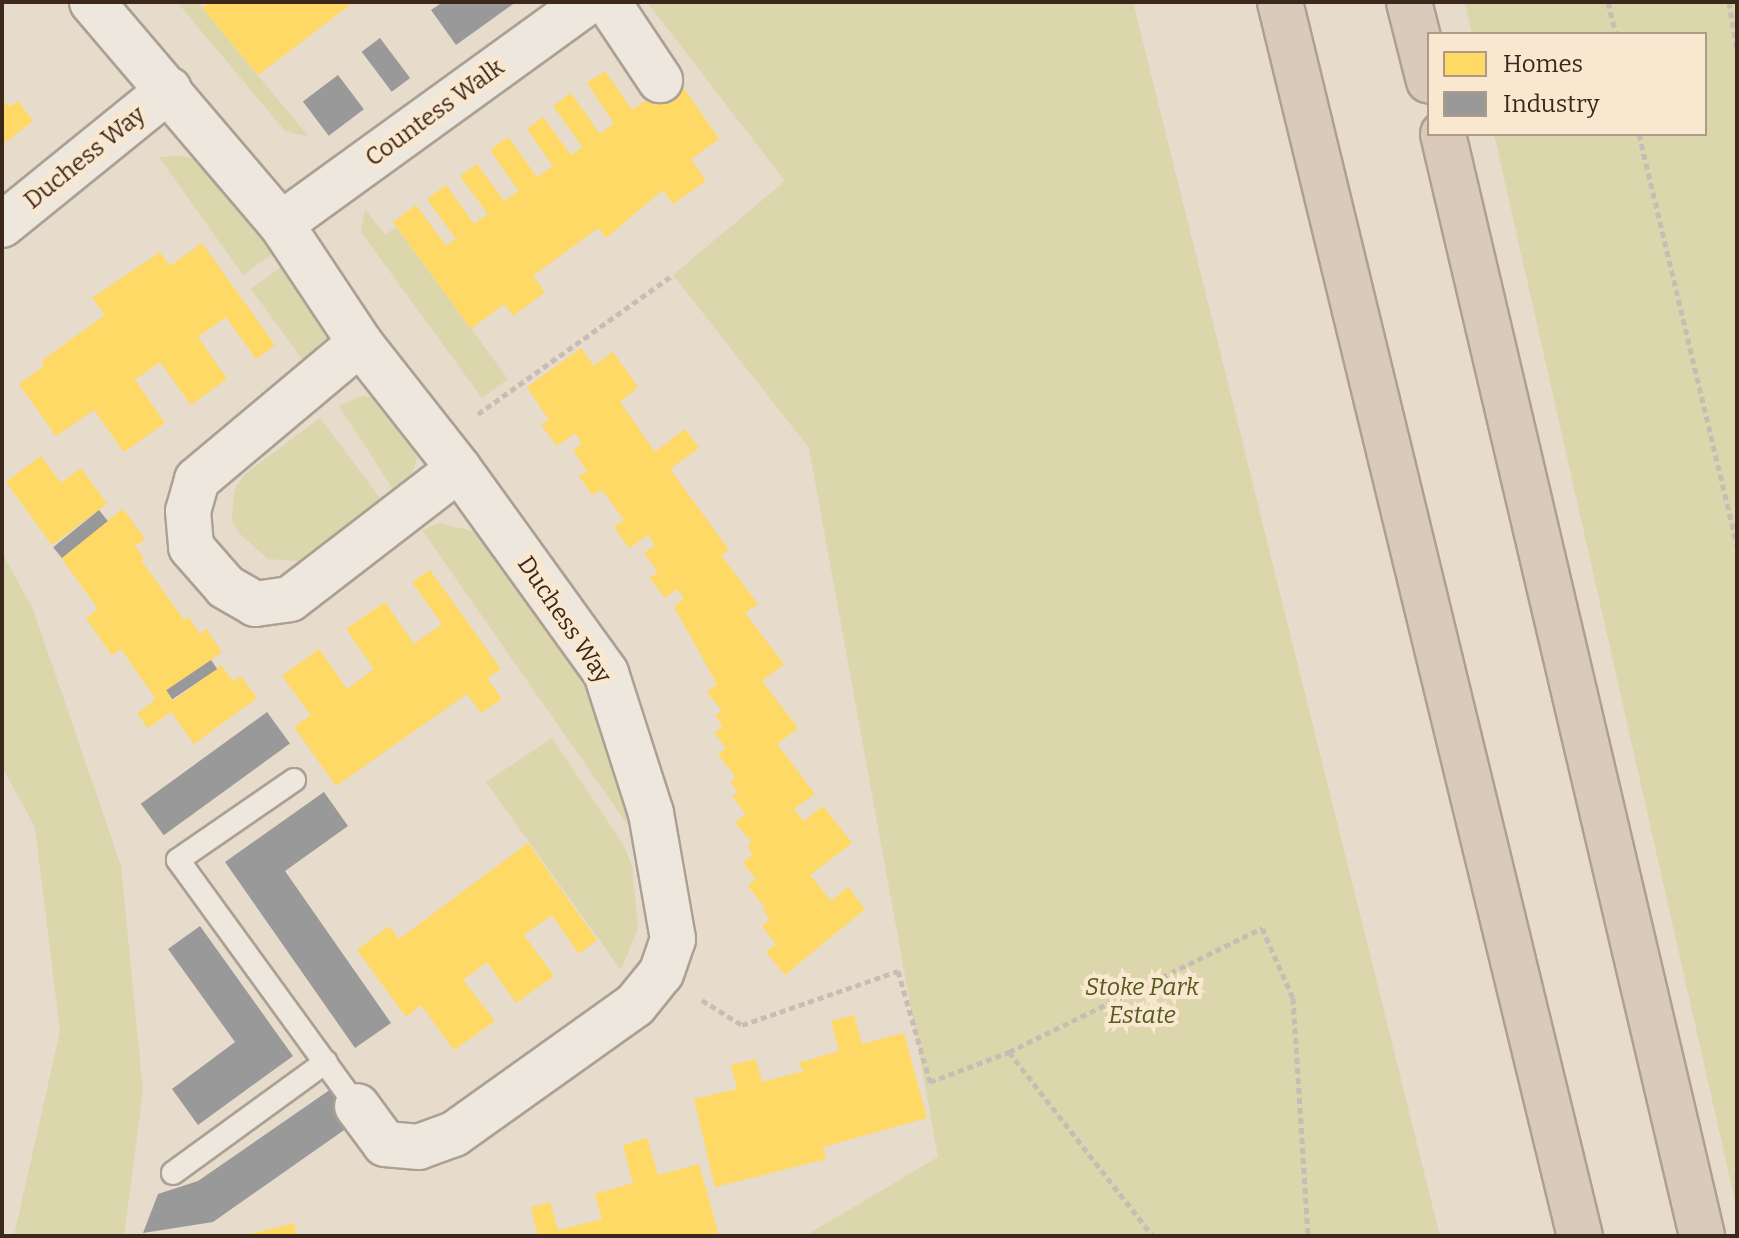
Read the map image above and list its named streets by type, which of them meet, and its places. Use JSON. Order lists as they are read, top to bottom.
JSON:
{
  "streets": {
    "street": ["Countess Walk", "Duchess Way"]
  },
  "crossings": [
    ["Countess Walk", "Duchess Way"]
  ],
  "parks": ["Stoke Park Estate"],
  "legend": ["Homes", "Industry"]
}
